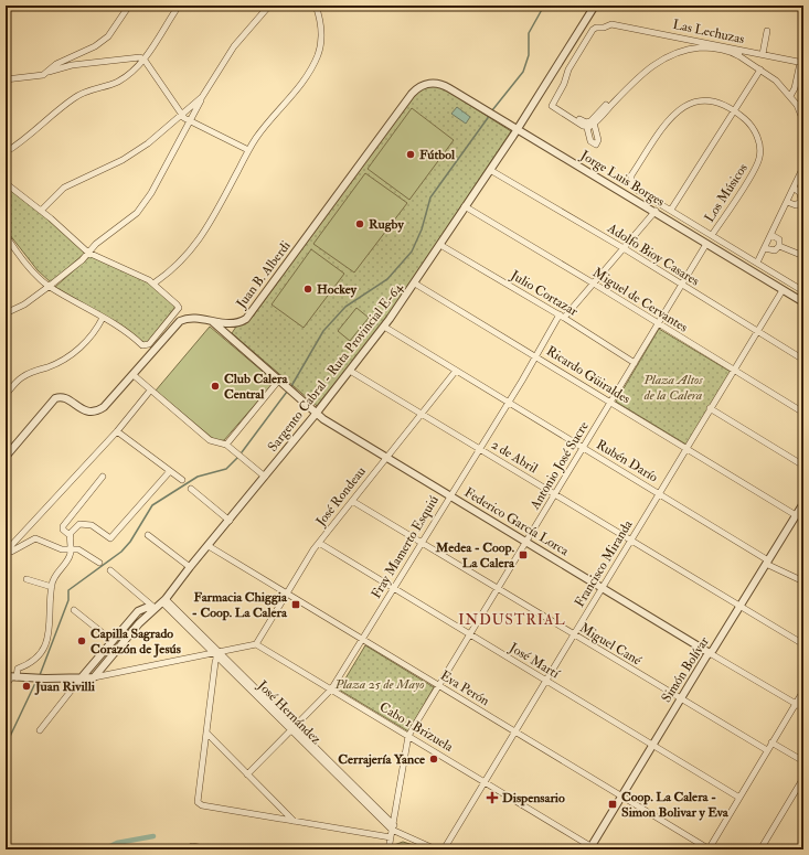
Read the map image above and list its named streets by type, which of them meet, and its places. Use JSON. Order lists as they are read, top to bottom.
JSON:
{
  "streets": {
    "street": [
      "Las Lechuzas",
      "Jorge Luis Borges",
      "Los Músicos",
      "Adolfo Bioy Casares",
      "Juan B. Alberdi",
      "Julio Cortazar",
      "Miguel de Cervantes",
      "Sargento Cabral - Ruta Provincial E-64",
      "Ricardo Güiraldes",
      "2 de Abril",
      "Rubén Darío",
      "Antonio José Sucre",
      "José Rondeau",
      "Federico García Lorca",
      "Fray Mamerto Esquiú",
      "Francisco Miranda",
      "Miguel Cané",
      "José Martí",
      "Simón Bolívar",
      "Eva Perón",
      "José Hernández",
      "Cabo 1 Brizuela"
    ]
  },
  "crossings": [
    ["Jorge Luis Borges", "Juan B. Alberdi"],
    ["Jorge Luis Borges", "Sargento Cabral - Ruta Provincial E-64"],
    ["Jorge Luis Borges", "Antonio José Sucre"],
    ["Jorge Luis Borges", "Fray Mamerto Esquiú"],
    ["Jorge Luis Borges", "Francisco Miranda"],
    ["Adolfo Bioy Casares", "Sargento Cabral - Ruta Provincial E-64"],
    ["Adolfo Bioy Casares", "Antonio José Sucre"],
    ["Adolfo Bioy Casares", "Fray Mamerto Esquiú"],
    ["Adolfo Bioy Casares", "Francisco Miranda"],
    ["Juan B. Alberdi", "Federico García Lorca"],
    ["Julio Cortazar", "Sargento Cabral - Ruta Provincial E-64"],
    ["Julio Cortazar", "Antonio José Sucre"],
    ["Julio Cortazar", "Fray Mamerto Esquiú"],
    ["Miguel de Cervantes", "Sargento Cabral - Ruta Provincial E-64"],
    ["Miguel de Cervantes", "Antonio José Sucre"],
    ["Miguel de Cervantes", "Fray Mamerto Esquiú"],
    ["Miguel de Cervantes", "Francisco Miranda"],
    ["Sargento Cabral - Ruta Provincial E-64", "Ricardo Güiraldes"],
    ["Sargento Cabral - Ruta Provincial E-64", "2 de Abril"],
    ["Sargento Cabral - Ruta Provincial E-64", "Rubén Darío"],
    ["Sargento Cabral - Ruta Provincial E-64", "Federico García Lorca"],
    ["Sargento Cabral - Ruta Provincial E-64", "Eva Perón"],
    ["Sargento Cabral - Ruta Provincial E-64", "José Hernández"],
    ["Ricardo Güiraldes", "Antonio José Sucre"],
    ["Ricardo Güiraldes", "Fray Mamerto Esquiú"],
    ["Ricardo Güiraldes", "Francisco Miranda"],
    ["Ricardo Güiraldes", "Simón Bolívar"],
    ["2 de Abril", "Antonio José Sucre"],
    ["2 de Abril", "José Rondeau"],
    ["2 de Abril", "Fray Mamerto Esquiú"],
    ["2 de Abril", "Francisco Miranda"],
    ["2 de Abril", "Simón Bolívar"],
    ["Rubén Darío", "Antonio José Sucre"],
    ["Rubén Darío", "José Rondeau"],
    ["Rubén Darío", "Fray Mamerto Esquiú"],
    ["Rubén Darío", "Francisco Miranda"],
    ["Rubén Darío", "Simón Bolívar"],
    ["Antonio José Sucre", "Federico García Lorca"],
    ["Antonio José Sucre", "Miguel Cané"],
    ["Antonio José Sucre", "José Martí"],
    ["Antonio José Sucre", "Eva Perón"],
    ["Antonio José Sucre", "José Hernández"],
    ["Antonio José Sucre", "Cabo 1 Brizuela"],
    ["José Rondeau", "Federico García Lorca"],
    ["José Rondeau", "Miguel Cané"],
    ["José Rondeau", "José Martí"],
    ["José Rondeau", "Eva Perón"],
    ["José Rondeau", "Cabo 1 Brizuela"],
    ["Federico García Lorca", "Fray Mamerto Esquiú"],
    ["Federico García Lorca", "Francisco Miranda"],
    ["Federico García Lorca", "Simón Bolívar"],
    ["Fray Mamerto Esquiú", "Miguel Cané"],
    ["Fray Mamerto Esquiú", "José Martí"],
    ["Fray Mamerto Esquiú", "Eva Perón"],
    ["Fray Mamerto Esquiú", "José Hernández"],
    ["Fray Mamerto Esquiú", "Cabo 1 Brizuela"],
    ["Francisco Miranda", "Miguel Cané"],
    ["Francisco Miranda", "José Martí"],
    ["Francisco Miranda", "Eva Perón"],
    ["Francisco Miranda", "Cabo 1 Brizuela"],
    ["Miguel Cané", "Simón Bolívar"],
    ["José Martí", "Simón Bolívar"],
    ["Simón Bolívar", "Eva Perón"],
    ["Simón Bolívar", "Cabo 1 Brizuela"]
  ],
  "districts": ["INDUSTRIAL"],
  "parks": ["Plaza Altos de la Calera", "Plaza 25 de Mayo"],
  "places": {
    "other": [
      "Fútbol",
      "Rugby",
      "Hockey",
      "Club Calera Central",
      "Capilla Sagrado Corazón de Jesús",
      "Juan Rivilli",
      "Cerrajería Yance"
    ],
    "transit": ["Medea - Coop. La Calera", "Farmacia Chiggia - Coop. La Calera", "Coop. La Calera - Simon Bolivar y Eva"],
    "health": ["Dispensario"]
  }
}
